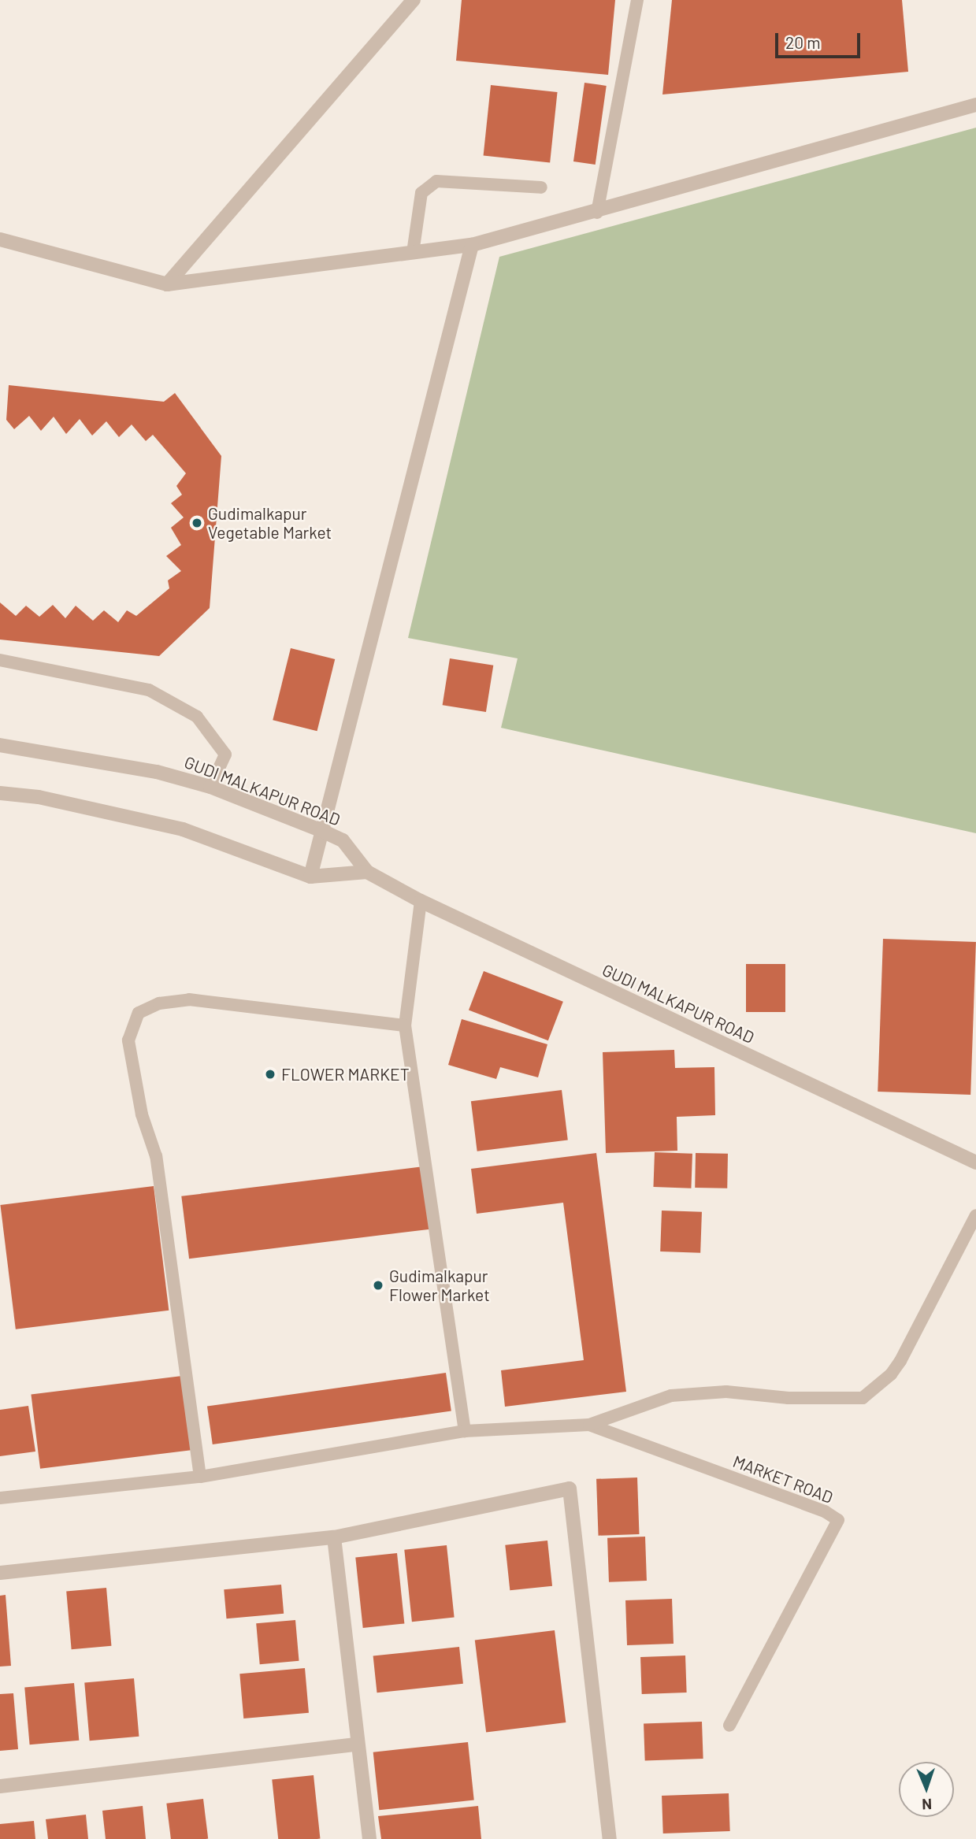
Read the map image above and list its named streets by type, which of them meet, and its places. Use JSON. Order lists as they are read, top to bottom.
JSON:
{
  "streets": {
    "street": ["GUDI MALKAPUR ROAD"],
    "lane": ["MARKET ROAD"]
  },
  "places": ["Gudimalkapur Vegetable Market", "FLOWER MARKET", "Gudimalkapur Flower Market"],
  "scale_bar": "20 m",
  "north": "bottom"
}
